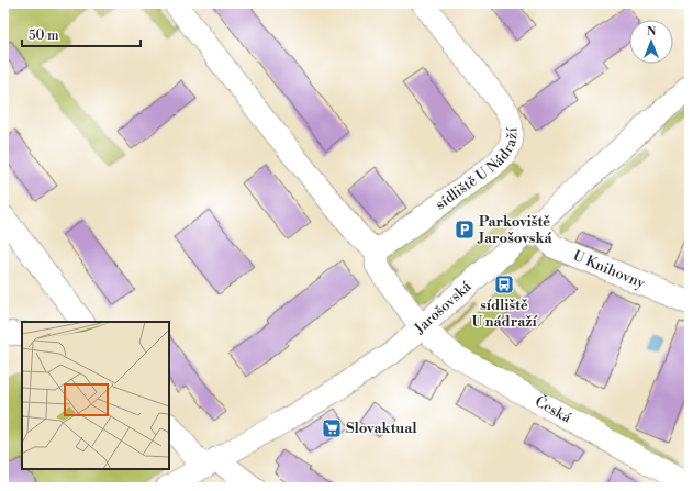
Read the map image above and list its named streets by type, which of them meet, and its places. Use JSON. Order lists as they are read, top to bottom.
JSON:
{
  "streets": {
    "street": [
      "sídliště U Nádraží",
      "U Knihovny",
      "Jarošovská",
      "Česká"
    ]
  },
  "crossings": [
    ["U Knihovny", "Jarošovská"],
    ["Jarošovská", "Česká"]
  ],
  "places": {
    "parking": ["Parkoviště Jarošovská"],
    "bus stop": ["sídliště U nádraží"],
    "supermarket": ["Slovaktual"]
  },
  "scale_bar": "50 m",
  "north": "top"
}
